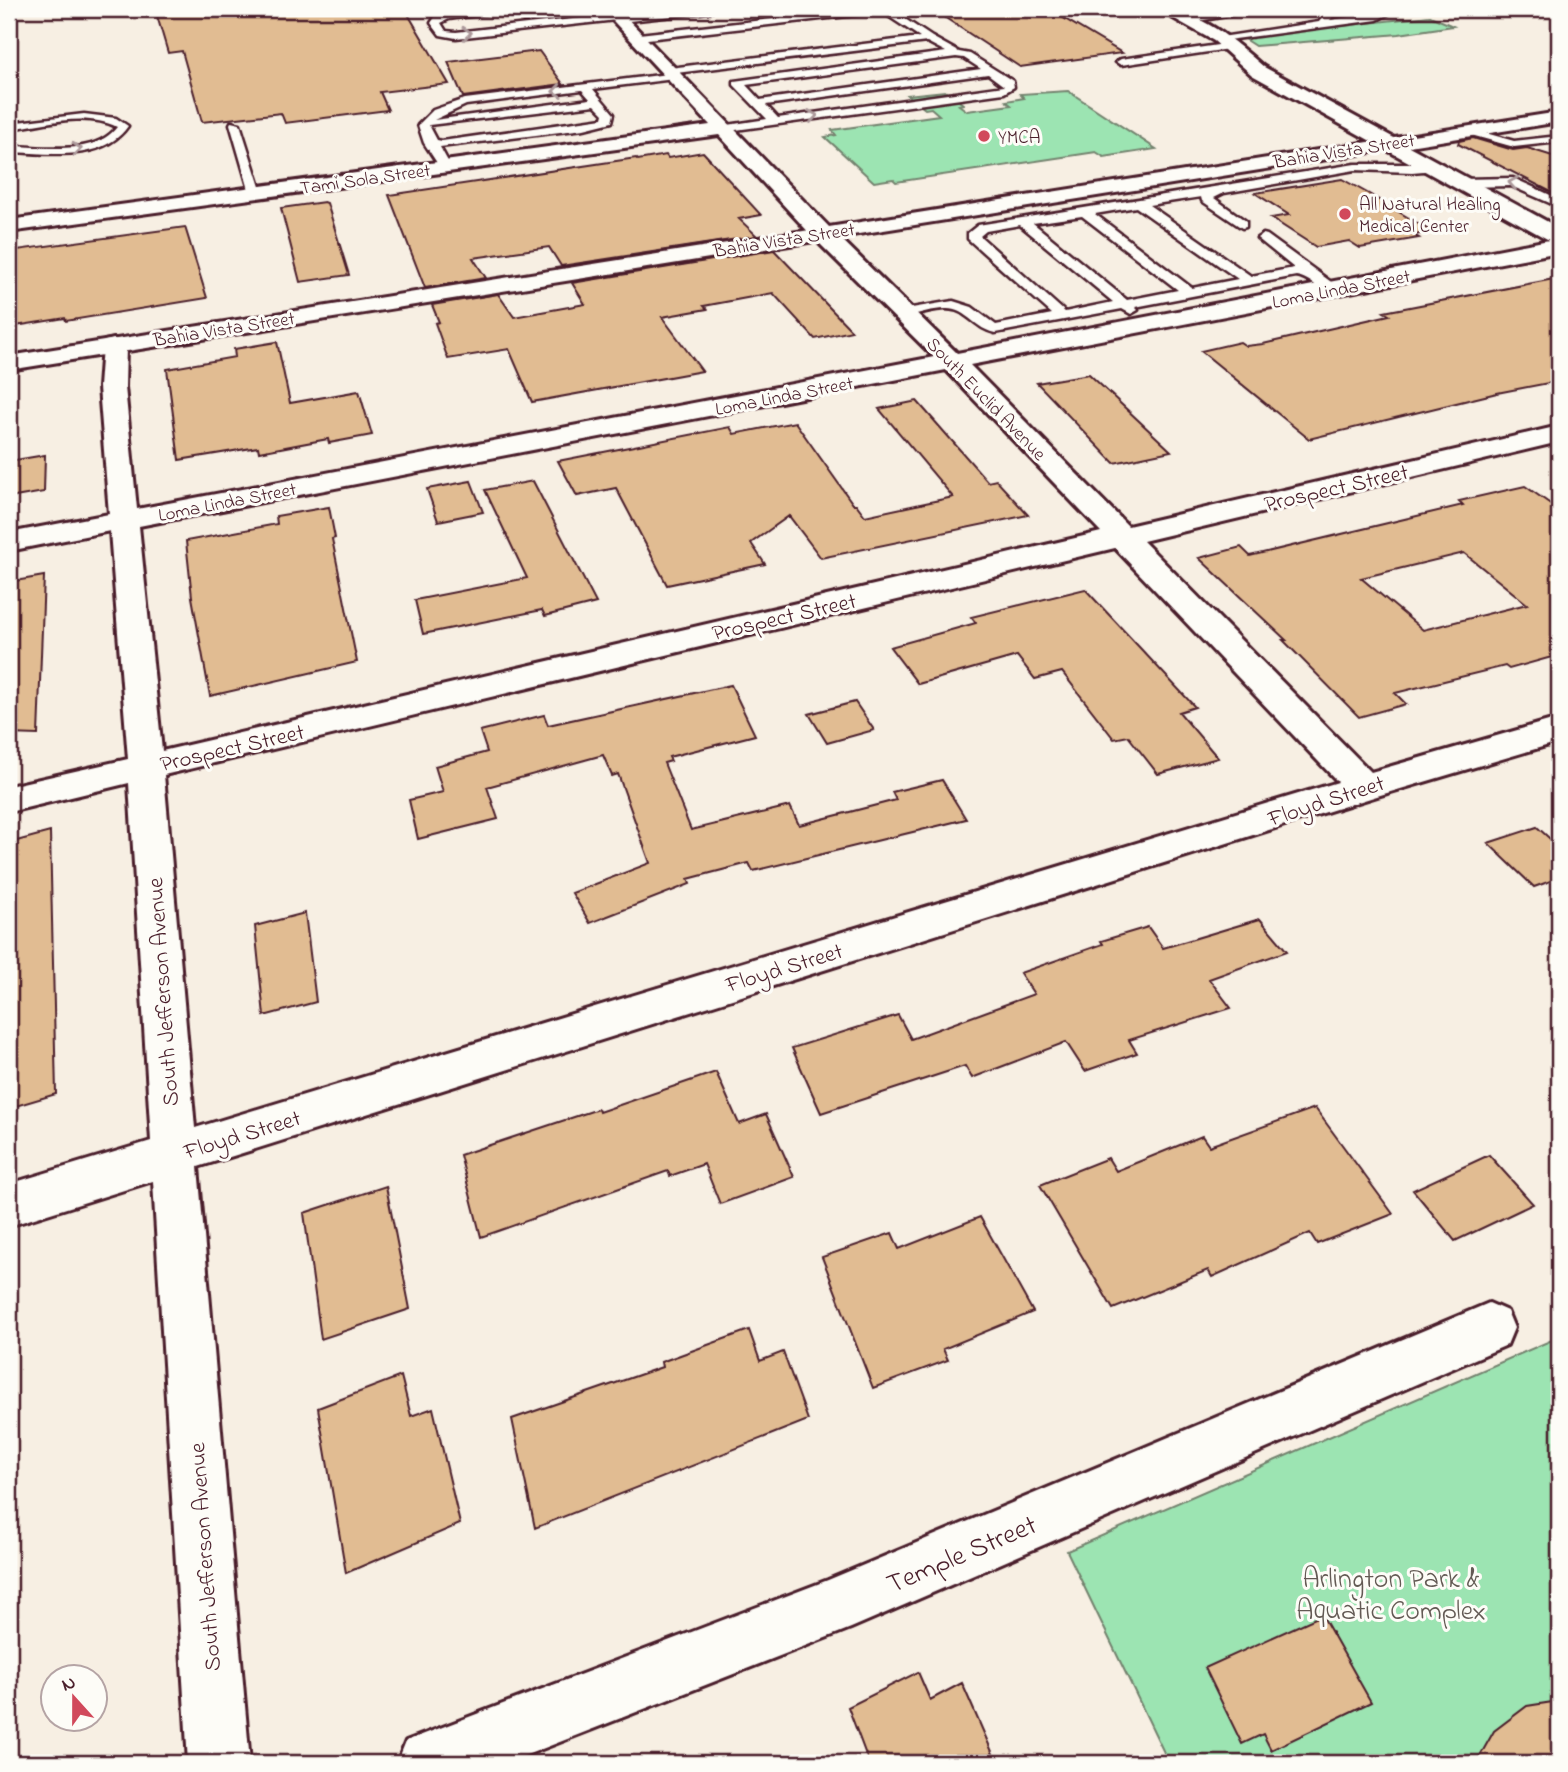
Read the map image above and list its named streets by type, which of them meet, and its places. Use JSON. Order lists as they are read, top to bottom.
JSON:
{
  "streets": {
    "street": [
      "Bahia Vista Street",
      "Tami Sola Street",
      "Loma Linda Street",
      "South Euclid Avenue",
      "Prospect Street",
      "Floyd Street",
      "South Jefferson Avenue",
      "Temple Street"
    ]
  },
  "crossings": [
    ["Bahia Vista Street", "South Euclid Avenue"],
    ["Bahia Vista Street", "South Jefferson Avenue"],
    ["Tami Sola Street", "South Euclid Avenue"],
    ["Loma Linda Street", "South Euclid Avenue"],
    ["Loma Linda Street", "South Jefferson Avenue"],
    ["South Euclid Avenue", "Prospect Street"],
    ["South Euclid Avenue", "Floyd Street"],
    ["Prospect Street", "South Jefferson Avenue"],
    ["Floyd Street", "South Jefferson Avenue"]
  ],
  "parks": ["Arlington Park & Aquatic Complex"],
  "places": ["YMCA", "All Natural Healing Medical Center"],
  "north": "top"
}
